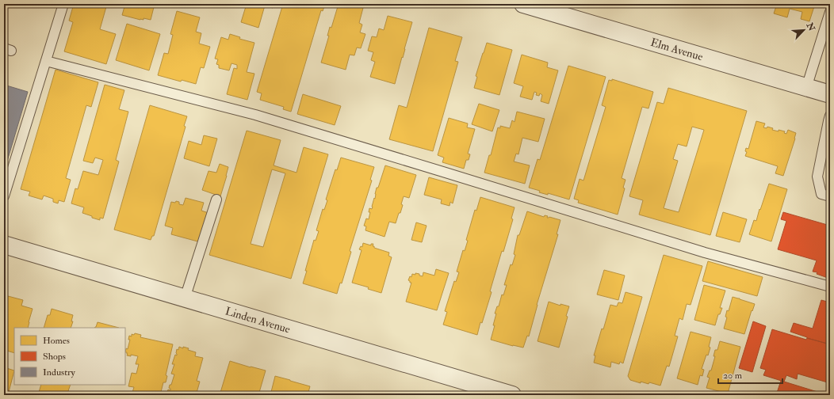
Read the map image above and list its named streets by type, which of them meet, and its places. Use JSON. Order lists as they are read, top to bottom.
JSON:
{
  "streets": {
    "street": ["Elm Avenue", "Linden Avenue"]
  },
  "legend": ["Homes", "Shops", "Industry"],
  "scale_bar": "20 m",
  "north": "top right"
}
